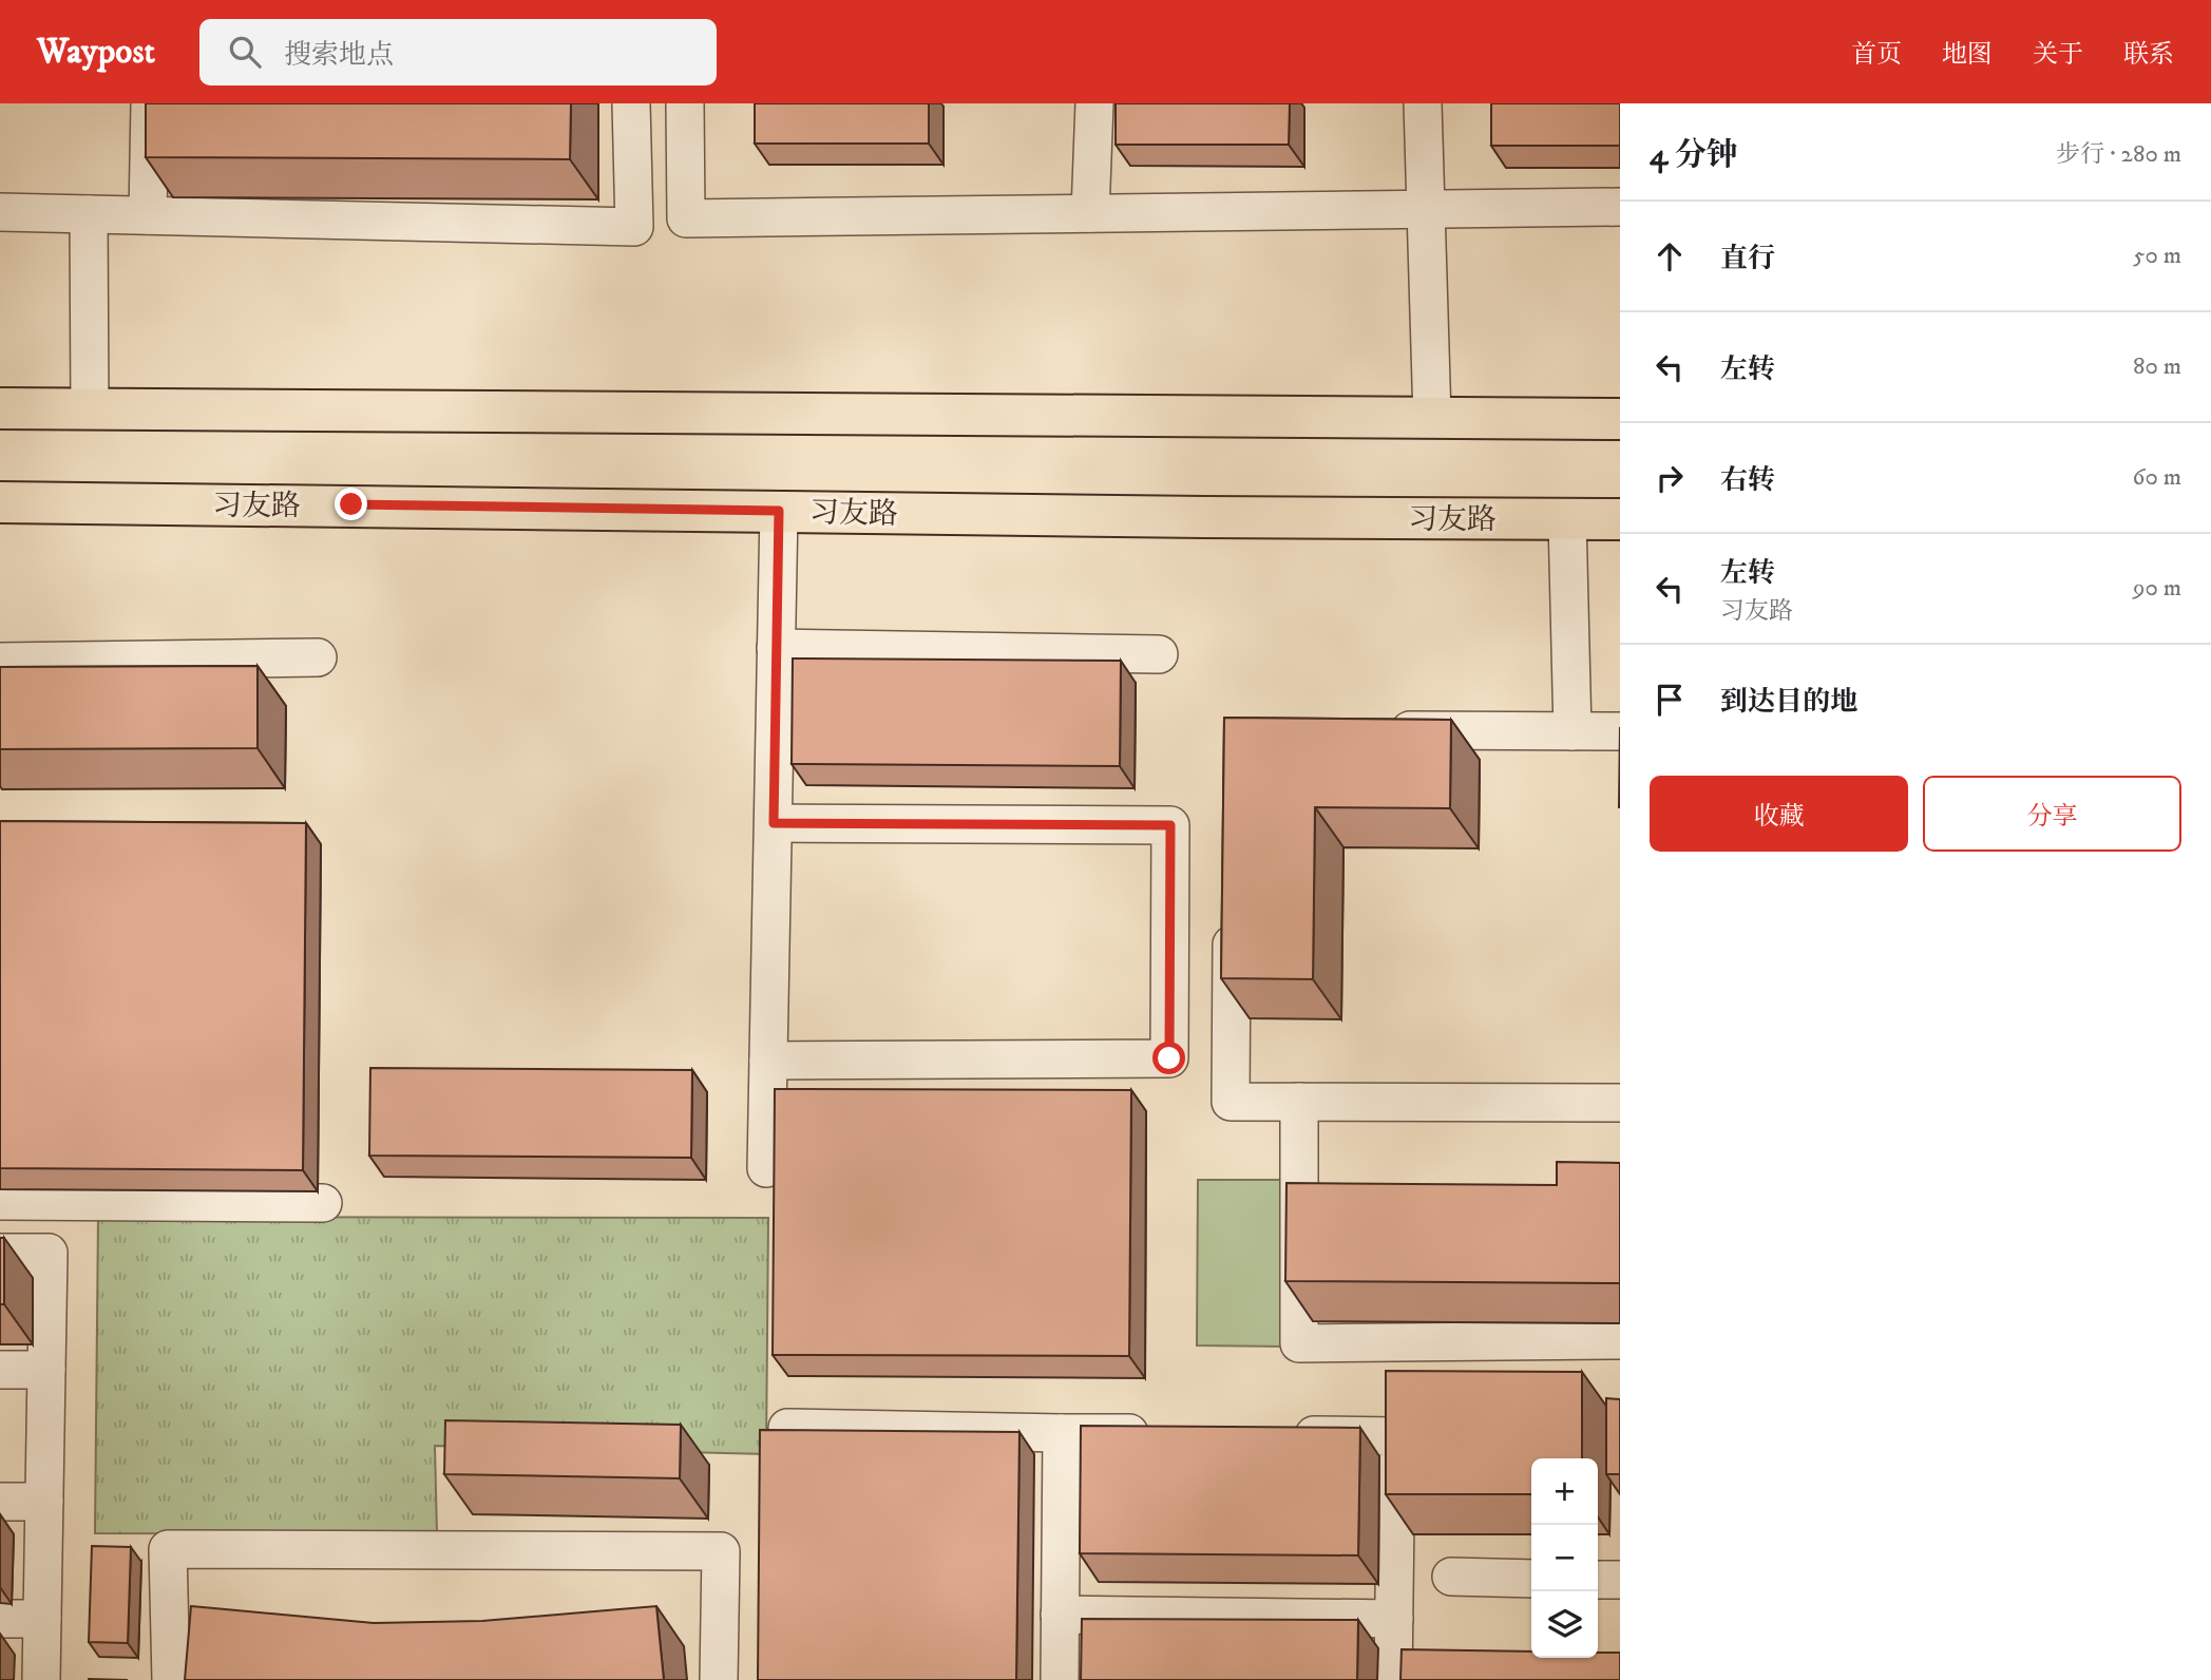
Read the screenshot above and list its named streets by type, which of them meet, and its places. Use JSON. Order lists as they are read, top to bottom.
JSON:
{
  "streets": {
    "main road": ["习友路"]
  },
  "page": {
    "header": "Waypost",
    "search": "搜索地点",
    "nav": [
      "首页",
      "地图",
      "关于",
      "联系"
    ],
    "heading": ["4 分钟", "步行 · 280 m"],
    "list": [
      ["直行", "50 m"],
      ["左转", "80 m"],
      ["右转", "60 m"],
      ["左转", "习友路", "90 m"],
      "到达目的地"
    ],
    "buttons": ["收藏", "分享"],
    "map_buttons": ["+", "−"]
  }
}
